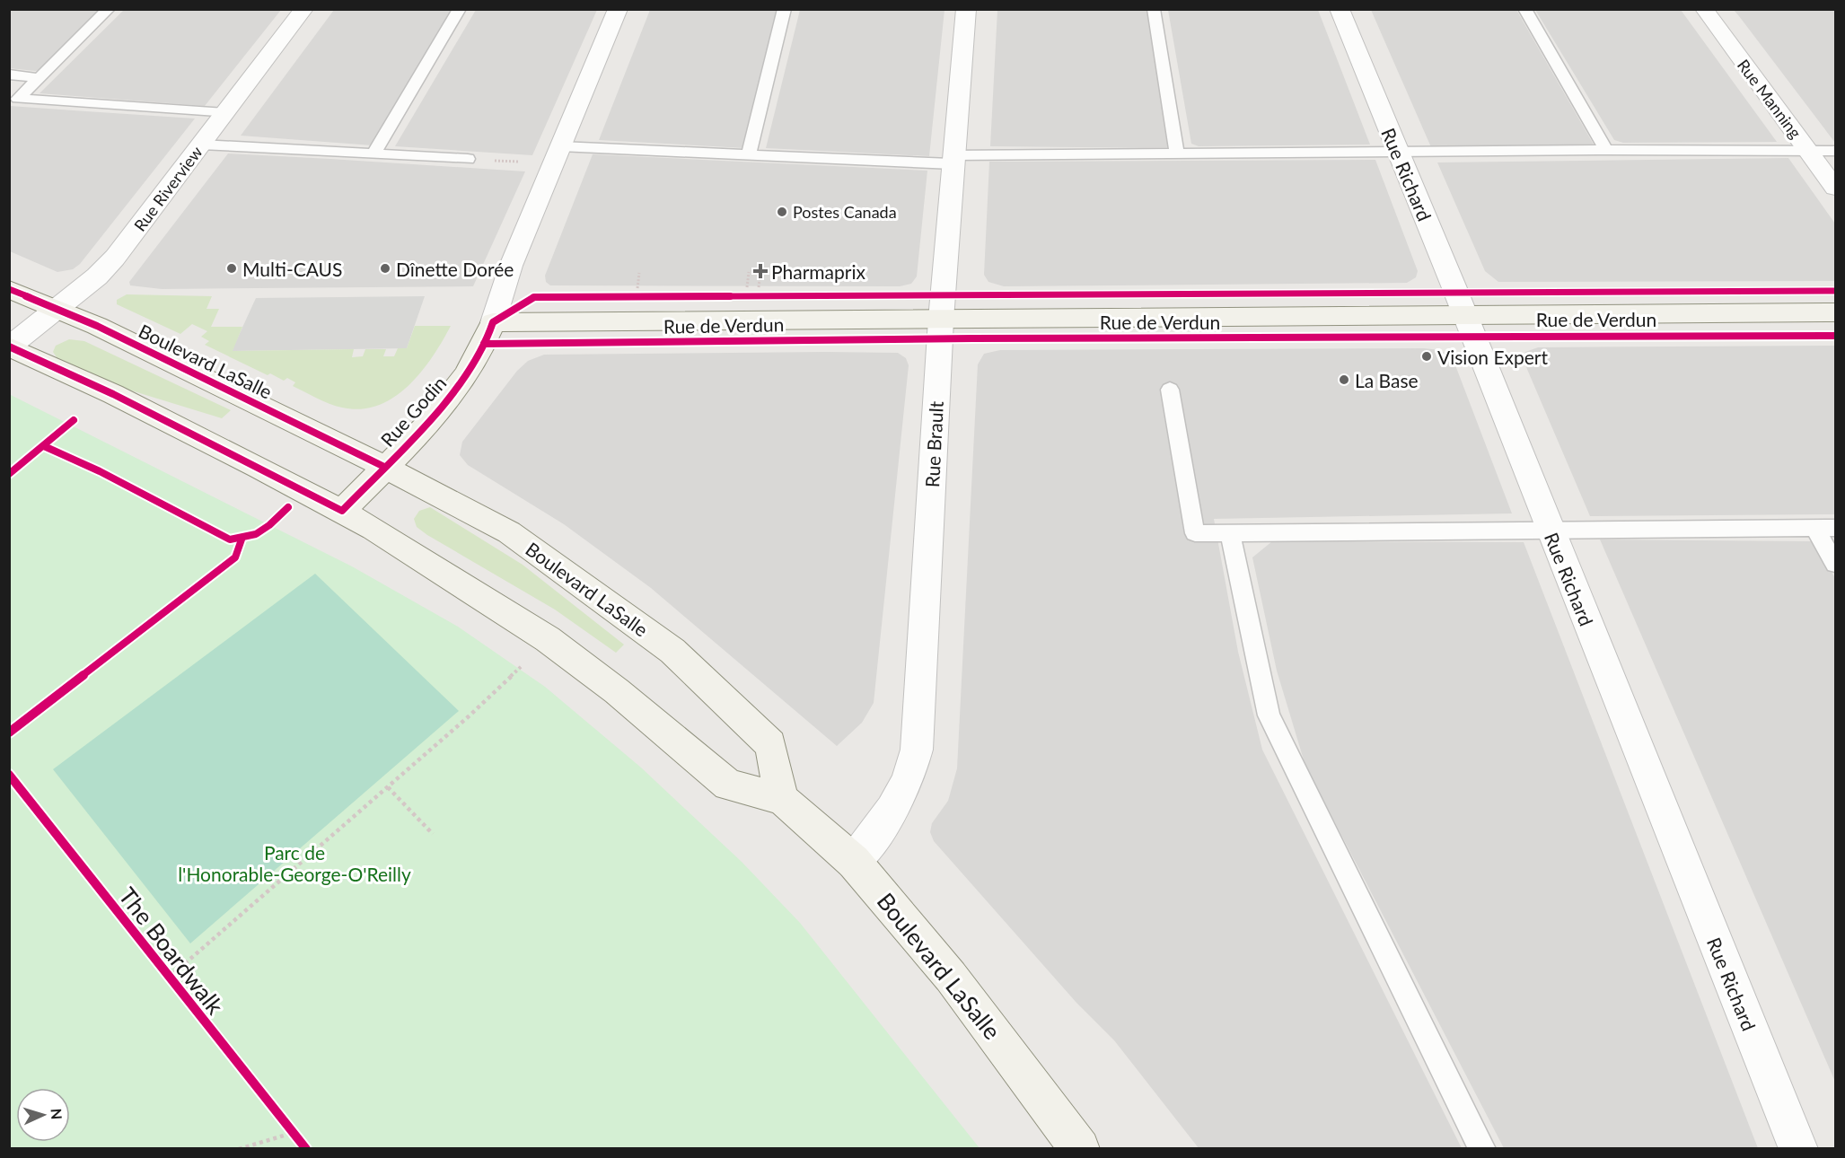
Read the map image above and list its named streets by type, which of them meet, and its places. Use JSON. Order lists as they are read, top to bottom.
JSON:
{
  "streets": {
    "main road": ["Rue de Verdun", "Boulevard LaSalle", "Rue Godin"],
    "street": [
      "Rue Manning",
      "Rue Richard",
      "Rue Riverview",
      "Rue Brault"
    ],
    "cycle path": ["The Boardwalk"]
  },
  "crossings": [
    ["Rue Richard", "Rue de Verdun"],
    ["Rue Riverview", "Boulevard LaSalle"],
    ["Rue de Verdun", "Rue Godin"],
    ["Rue de Verdun", "Rue Brault"],
    ["Boulevard LaSalle", "Rue Godin"],
    ["Boulevard LaSalle", "Rue Brault"]
  ],
  "parks": ["Parc de l'Honorable-George-O'Reilly"],
  "places": {
    "other": [
      "Postes Canada",
      "Multi-CAUS",
      "Dînette Dorée",
      "Vision Expert",
      "La Base"
    ],
    "health": ["Pharmaprix"]
  },
  "north": "right"
}
